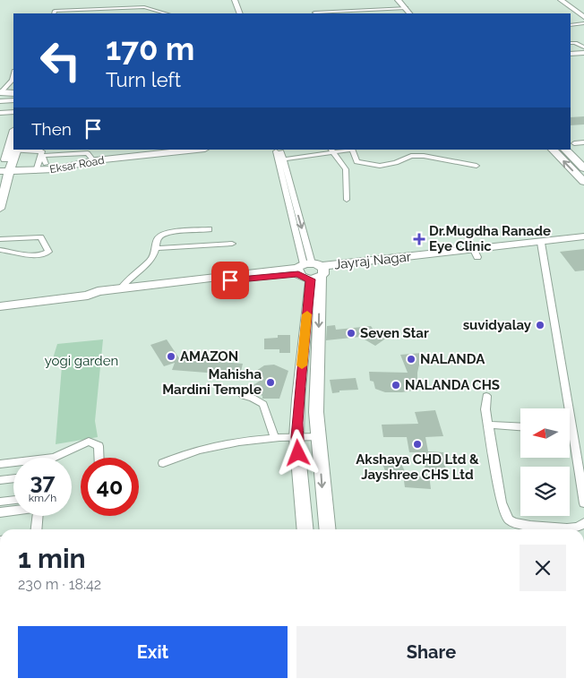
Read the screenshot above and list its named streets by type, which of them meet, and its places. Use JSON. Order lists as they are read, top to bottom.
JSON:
{
  "streets": {
    "street": ["Eksar Road", "Jayraj Nagar"]
  },
  "parks": ["yogi garden"],
  "places": {
    "health": ["Dr.Mugdha Ranade Eye Clinic"],
    "other": [
      "suvidyalay",
      "Seven Star",
      "AMAZON",
      "NALANDA",
      "Mahisha Mardini Temple",
      "NALANDA CHS",
      "Akshaya CHD Ltd & Jayshree CHS Ltd"
    ]
  },
  "north": "left",
  "page": {
    "turn": ["170 m", "Turn left"],
    "then": "Then",
    "speed": "37 km/h",
    "limit": "40",
    "heading": ["1 min", "230 m · 18:42"],
    "buttons": ["Exit", "Share"]
  }
}
